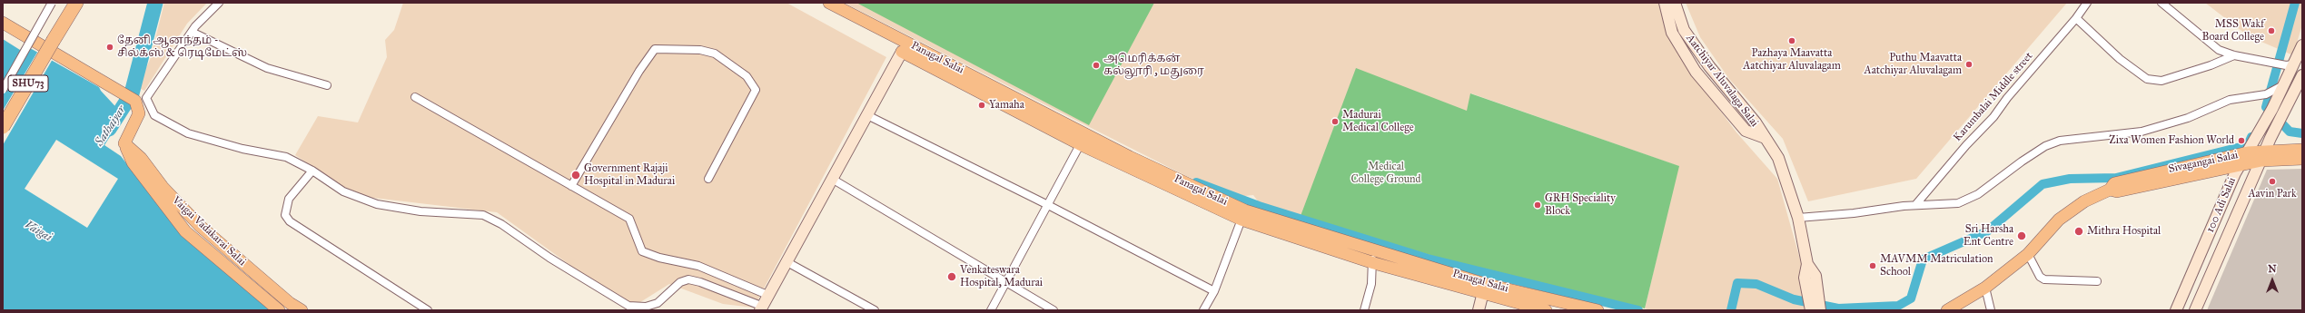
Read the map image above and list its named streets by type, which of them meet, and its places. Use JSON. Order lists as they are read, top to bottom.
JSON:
{
  "streets": {
    "highway": ["SHU73"],
    "main road": ["Panagal Salai", "Sivagangai Salai", "Vaigai Vadakarai Salai"],
    "street": ["Aatchiyar Aluvalaga Salai", "Karumbalai Middle street", "100 Adi Salai"]
  },
  "crossings": [
    ["Sivagangai Salai", "100 Adi Salai"]
  ],
  "water": ["Sathaiyar", "Vaigai"],
  "parks": ["Medical College Ground"],
  "places": [
    "MSS Wakf Board College",
    "Pazhaya Maavatta Aatchiyar Aluvalagam",
    "தேனி ஆனந்தம் - சில்க்ஸ் & ரெடிமேட்ஸ்",
    "Puthu Maavatta Aatchiyar Aluvalagam",
    "அமெரிக்கன் கல்லூரி , மதுரை",
    "Yamaha",
    "Madurai Medical College",
    "Zixa Women Fashion World",
    "Government Rajaji Hospital in Madurai",
    "Aavin Park",
    "GRH Speciality Block",
    "Mithra Hospital",
    "Sri Harsha Ent Centre",
    "MAVMM Matriculation School",
    "Venkateswara Hospital, Madurai"
  ],
  "north": "top"
}
